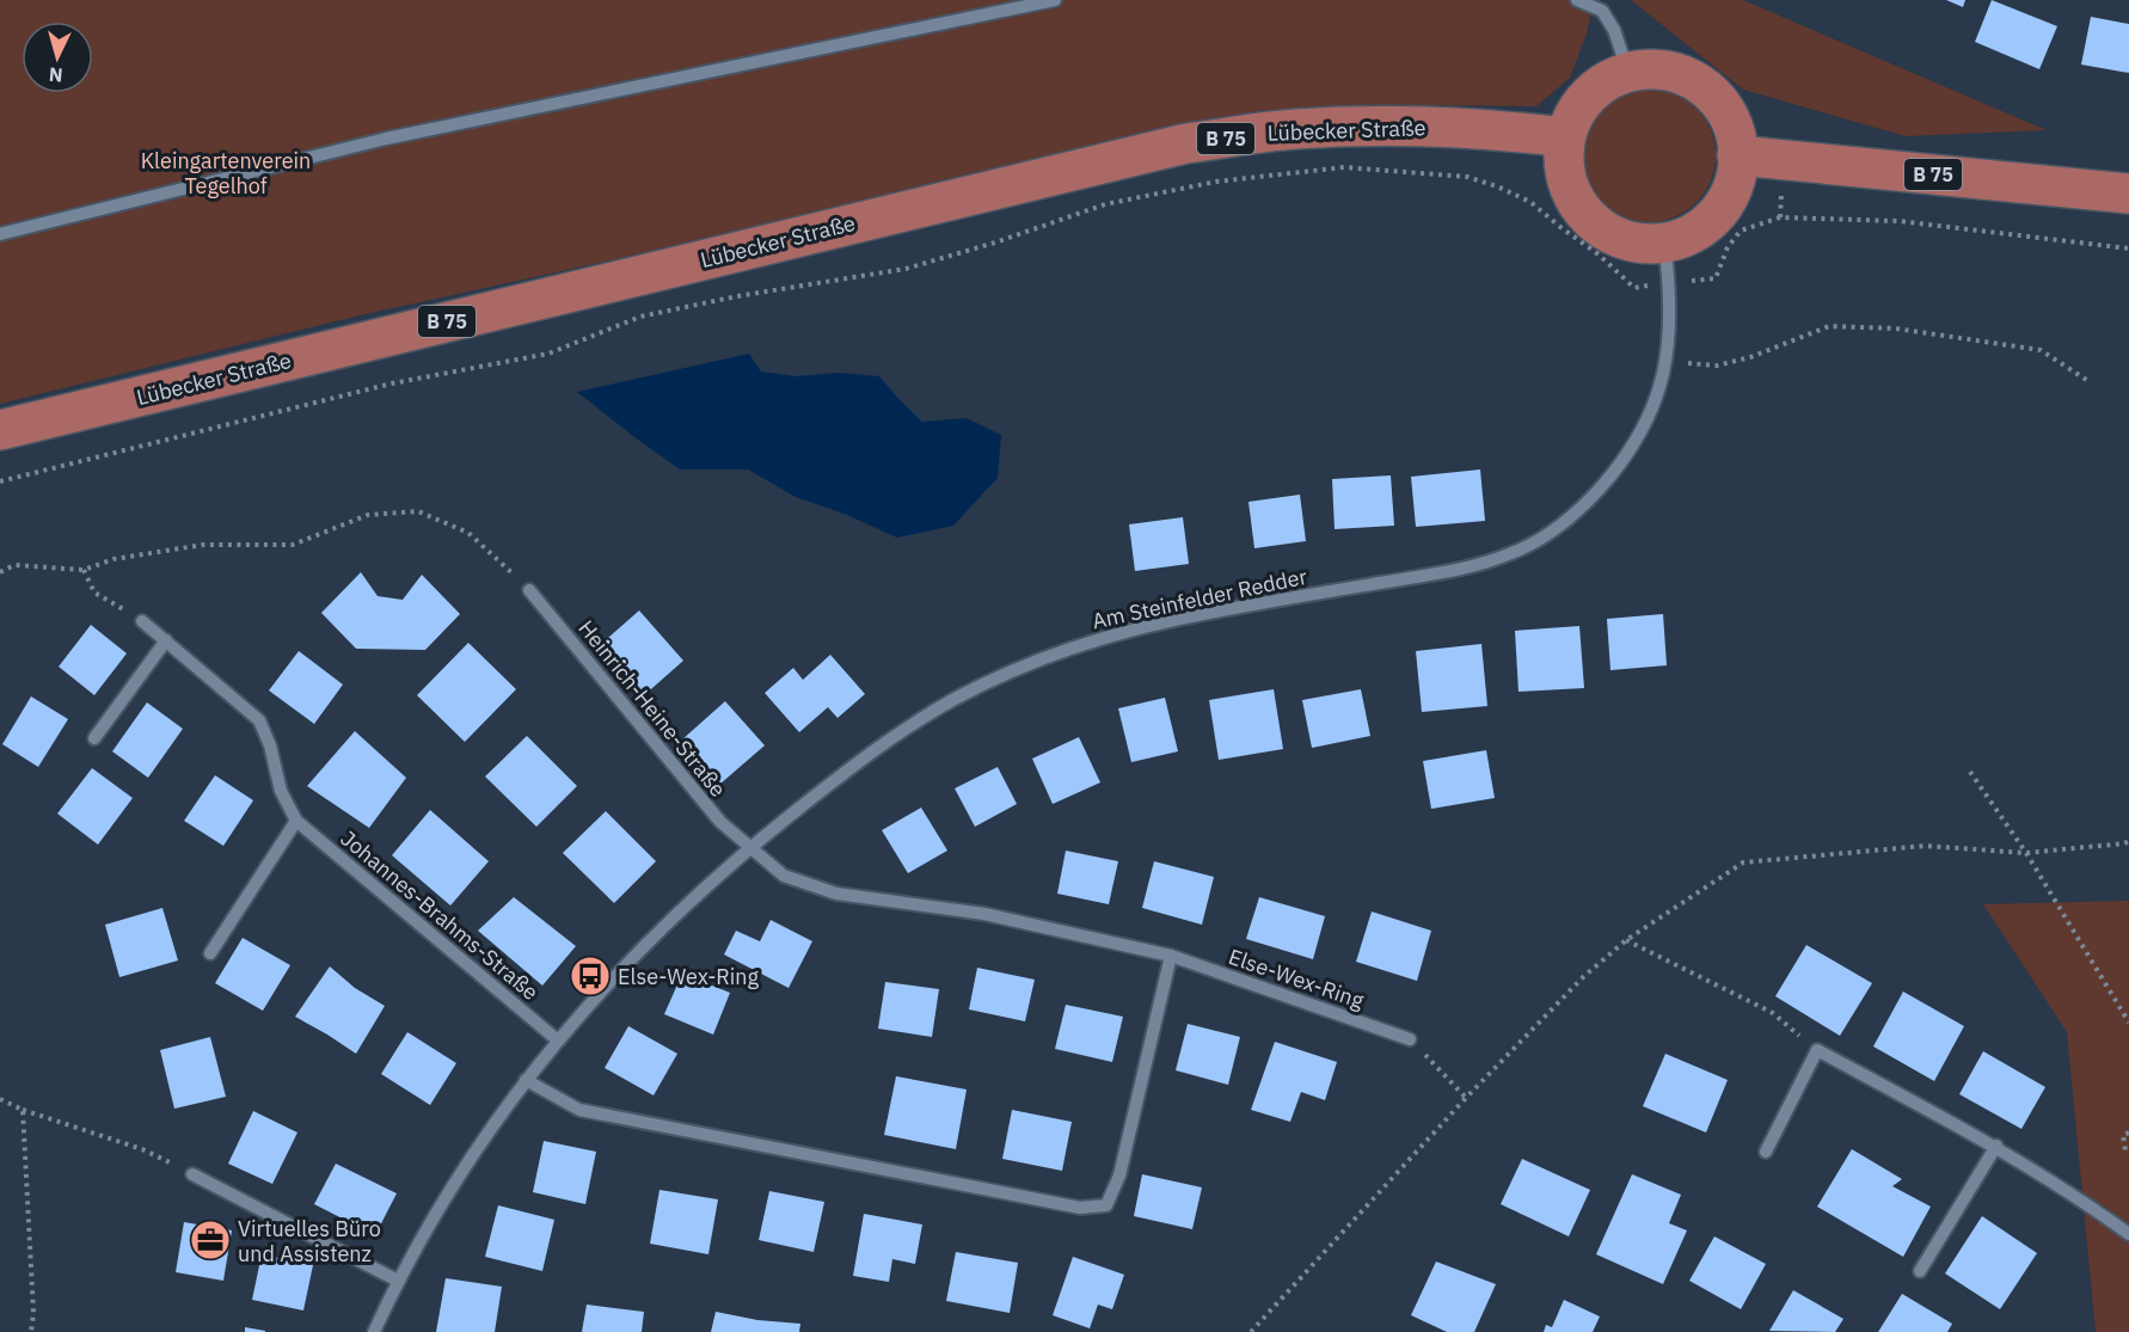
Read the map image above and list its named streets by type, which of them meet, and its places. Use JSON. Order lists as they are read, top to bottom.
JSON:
{
  "streets": {
    "main road": ["Lübecker Straße", "B 75"],
    "street": [
      "Am Steinfelder Redder",
      "Heinrich-Heine-Straße",
      "Johannes-Brahms-Straße",
      "Else-Wex-Ring"
    ]
  },
  "crossings": [
    ["Lübecker Straße", "B 75"],
    ["Lübecker Straße", "Am Steinfelder Redder"],
    ["B 75", "Am Steinfelder Redder"],
    ["Am Steinfelder Redder", "Heinrich-Heine-Straße"],
    ["Am Steinfelder Redder", "Johannes-Brahms-Straße"],
    ["Am Steinfelder Redder", "Else-Wex-Ring"],
    ["Heinrich-Heine-Straße", "Else-Wex-Ring"]
  ],
  "parks": ["Kleingartenverein Tegelhof"],
  "places": {
    "bus stop": ["Else-Wex-Ring"],
    "office": ["Virtuelles Büro und Assistenz"]
  },
  "north": "bottom"
}
